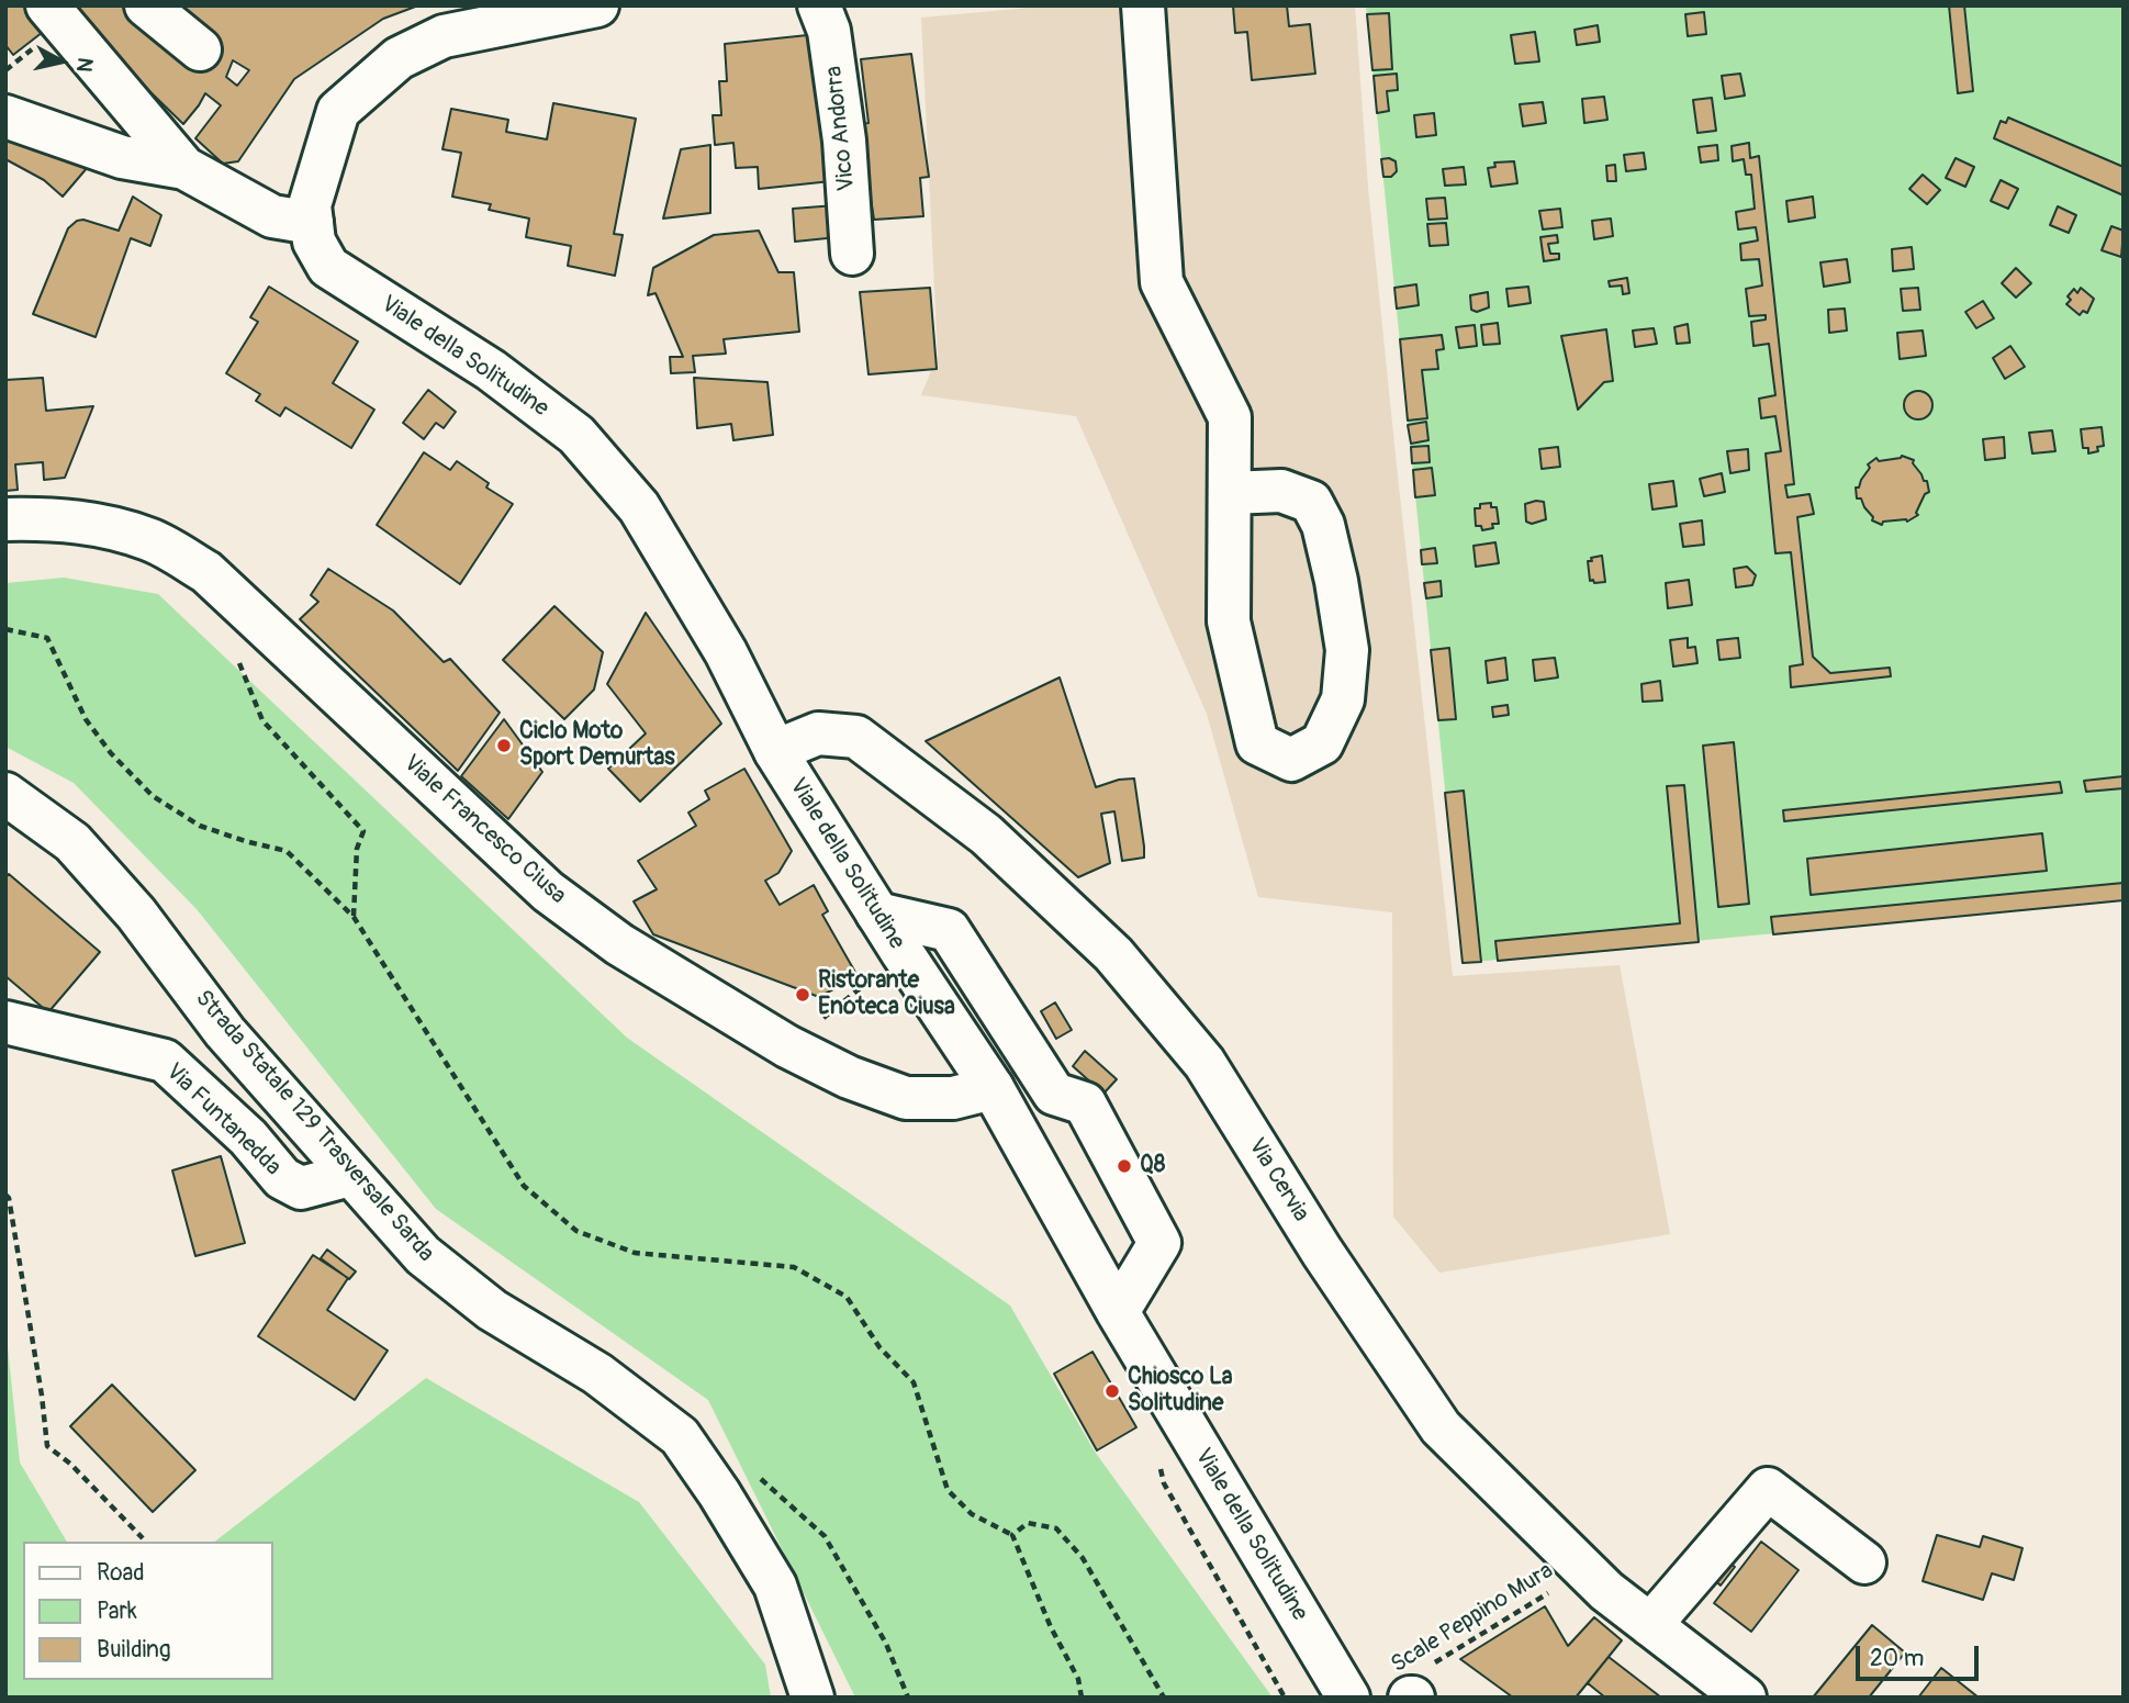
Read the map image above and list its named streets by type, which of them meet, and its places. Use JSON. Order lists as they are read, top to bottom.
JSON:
{
  "streets": {
    "main road": [
      "Vico Andorra",
      "Viale della Solitudine",
      "Viale Francesco Ciusa",
      "Via Funtanedda",
      "Strada Statale 129 Trasversale Sarda",
      "Via Cervia"
    ],
    "path": ["Scale Peppino Mura"]
  },
  "crossings": [
    ["Viale della Solitudine", "Viale Francesco Ciusa"],
    ["Viale della Solitudine", "Via Cervia"],
    ["Via Funtanedda", "Strada Statale 129 Trasversale Sarda"],
    ["Via Cervia", "Scale Peppino Mura"]
  ],
  "places": [
    "Ciclo Moto Sport Demurtas",
    "Ristorante Enoteca Ciusa",
    "Q8",
    "Chiosco La Solitudine"
  ],
  "legend": ["Road", "Park", "Building"],
  "scale_bar": "20 m",
  "north": "right"
}
